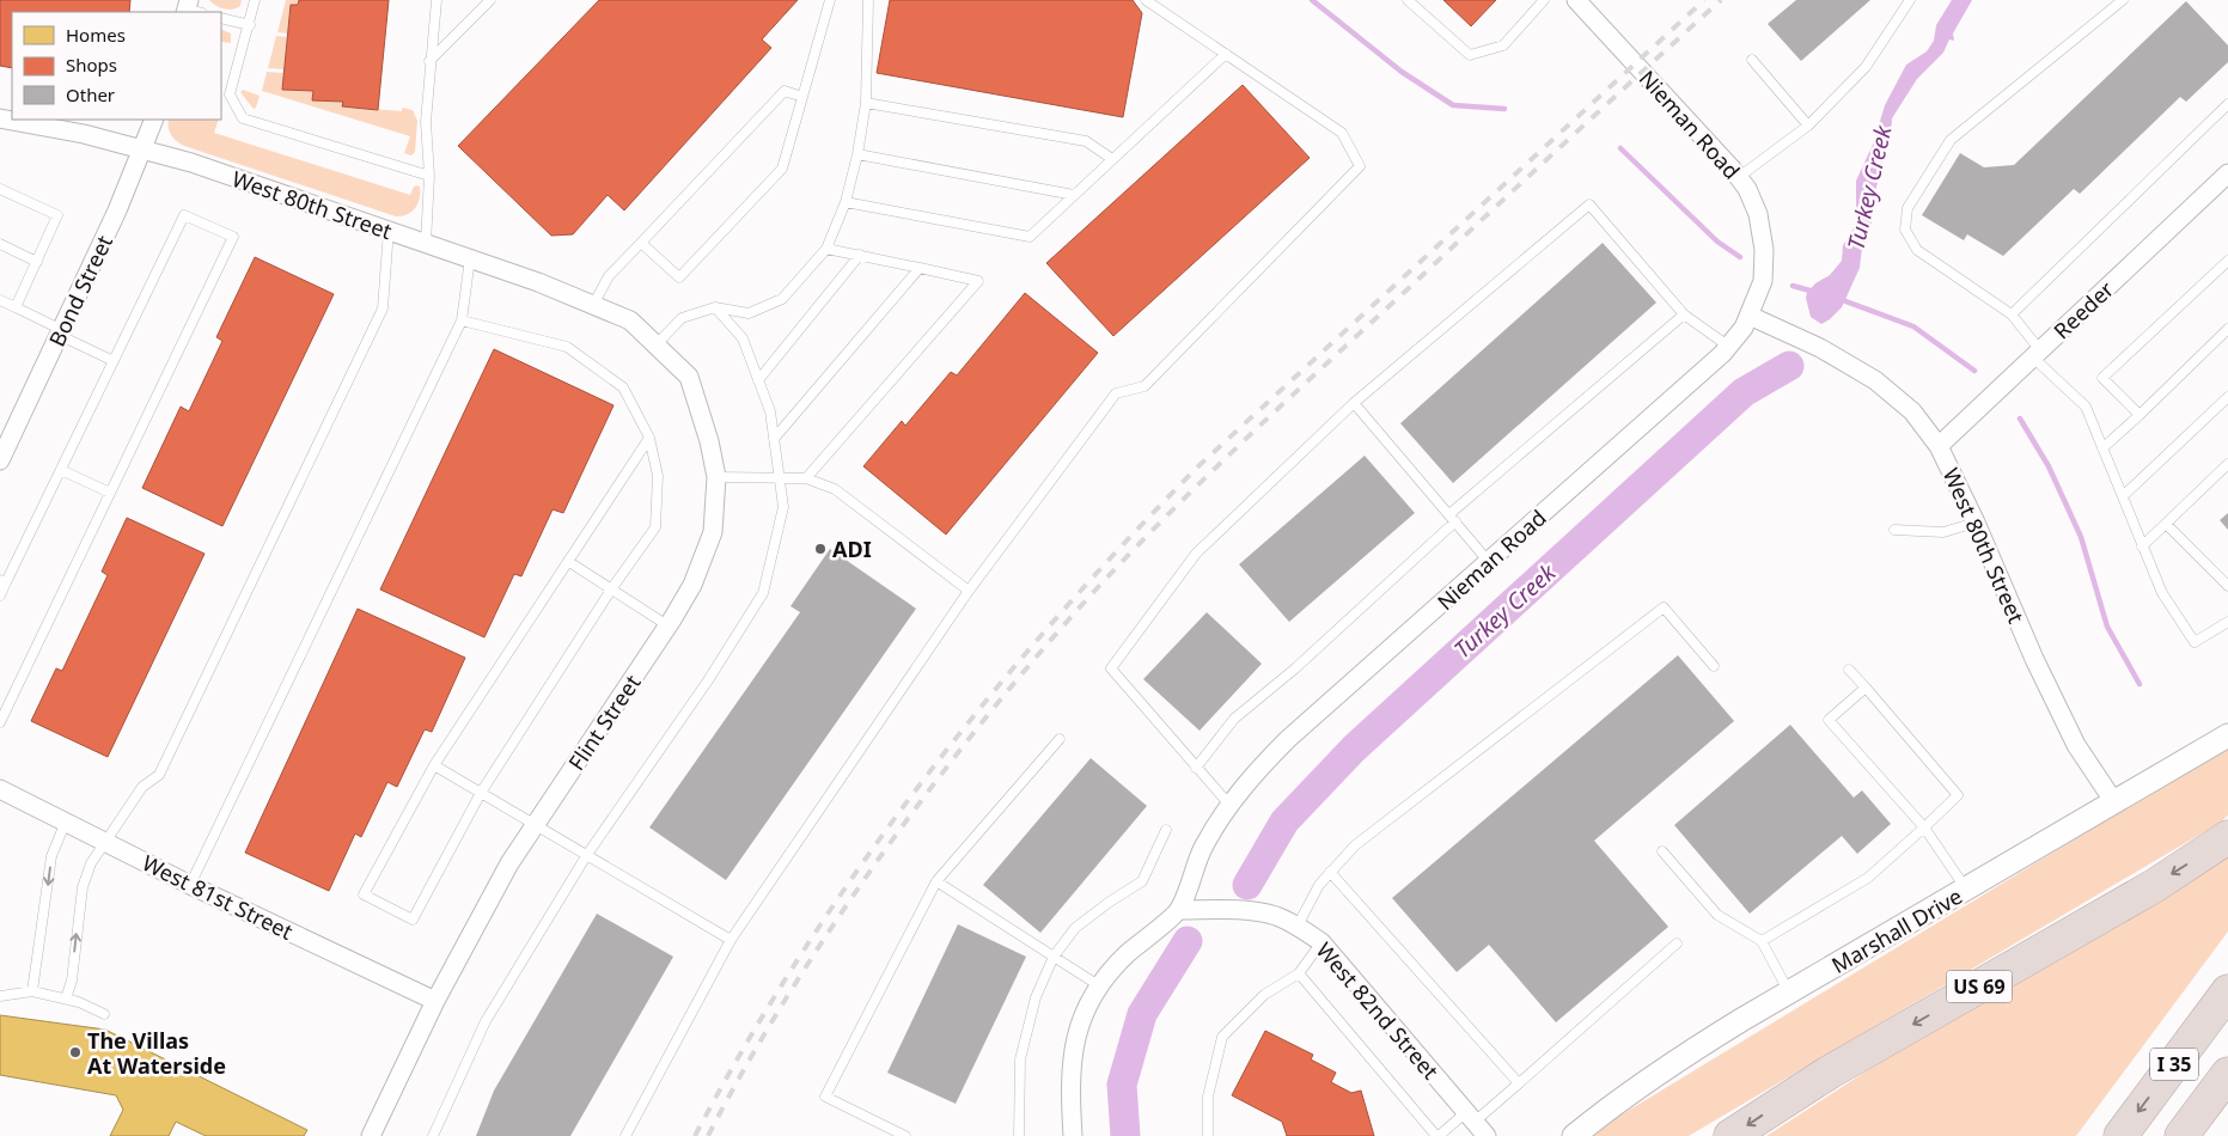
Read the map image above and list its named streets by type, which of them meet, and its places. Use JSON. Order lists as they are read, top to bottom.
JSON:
{
  "streets": {
    "highway": ["US 69", "I 35"],
    "street": [
      "Nieman Road",
      "West 80th Street",
      "Bond Street",
      "Reeder",
      "Flint Street",
      "West 81st Street",
      "Marshall Drive",
      "West 82nd Street"
    ]
  },
  "crossings": [
    ["Nieman Road", "West 80th Street"],
    ["Nieman Road", "West 82nd Street"],
    ["West 80th Street", "Bond Street"],
    ["West 80th Street", "Reeder"],
    ["West 80th Street", "Flint Street"],
    ["West 80th Street", "Marshall Drive"],
    ["Flint Street", "West 81st Street"]
  ],
  "water": ["Turkey Creek"],
  "places": ["ADI", "The Villas At Waterside"],
  "legend": ["Homes", "Shops", "Other"]
}
